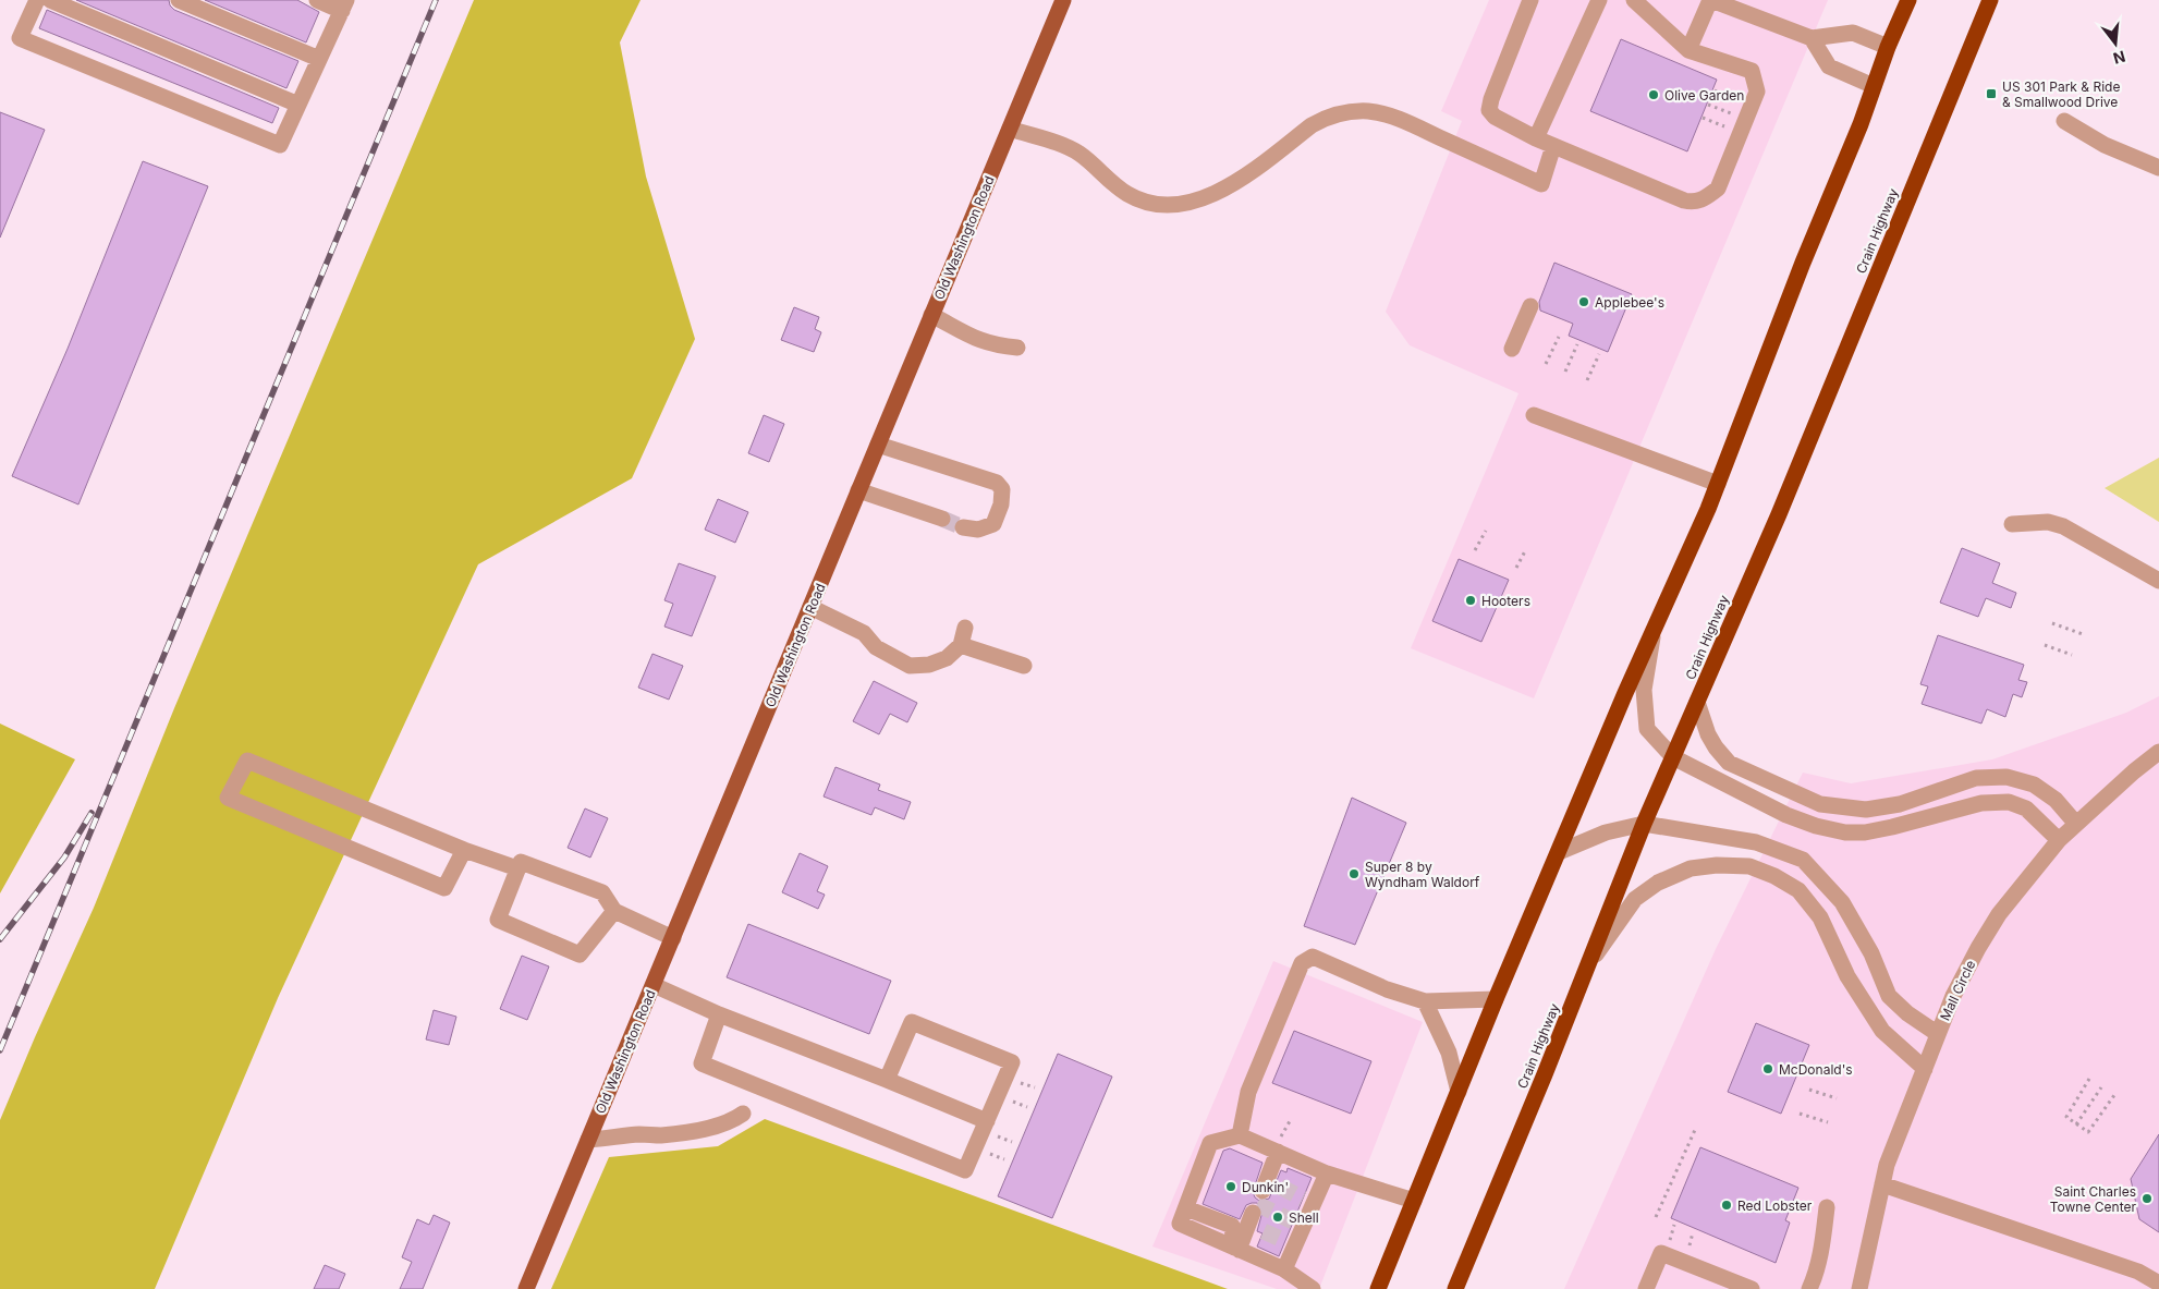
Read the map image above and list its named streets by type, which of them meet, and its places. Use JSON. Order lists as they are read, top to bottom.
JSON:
{
  "streets": {
    "highway": ["Crain Highway"],
    "main road": ["Old Washington Road"],
    "street": ["Mall Circle"]
  },
  "places": {
    "transit": ["US 301 Park & Ride & Smallwood Drive"],
    "other": [
      "Olive Garden",
      "Applebee's",
      "Hooters",
      "Super 8 by Wyndham Waldorf",
      "McDonald's",
      "Dunkin'",
      "Saint Charles Towne Center",
      "Red Lobster",
      "Shell"
    ]
  },
  "north": "bottom"
}
